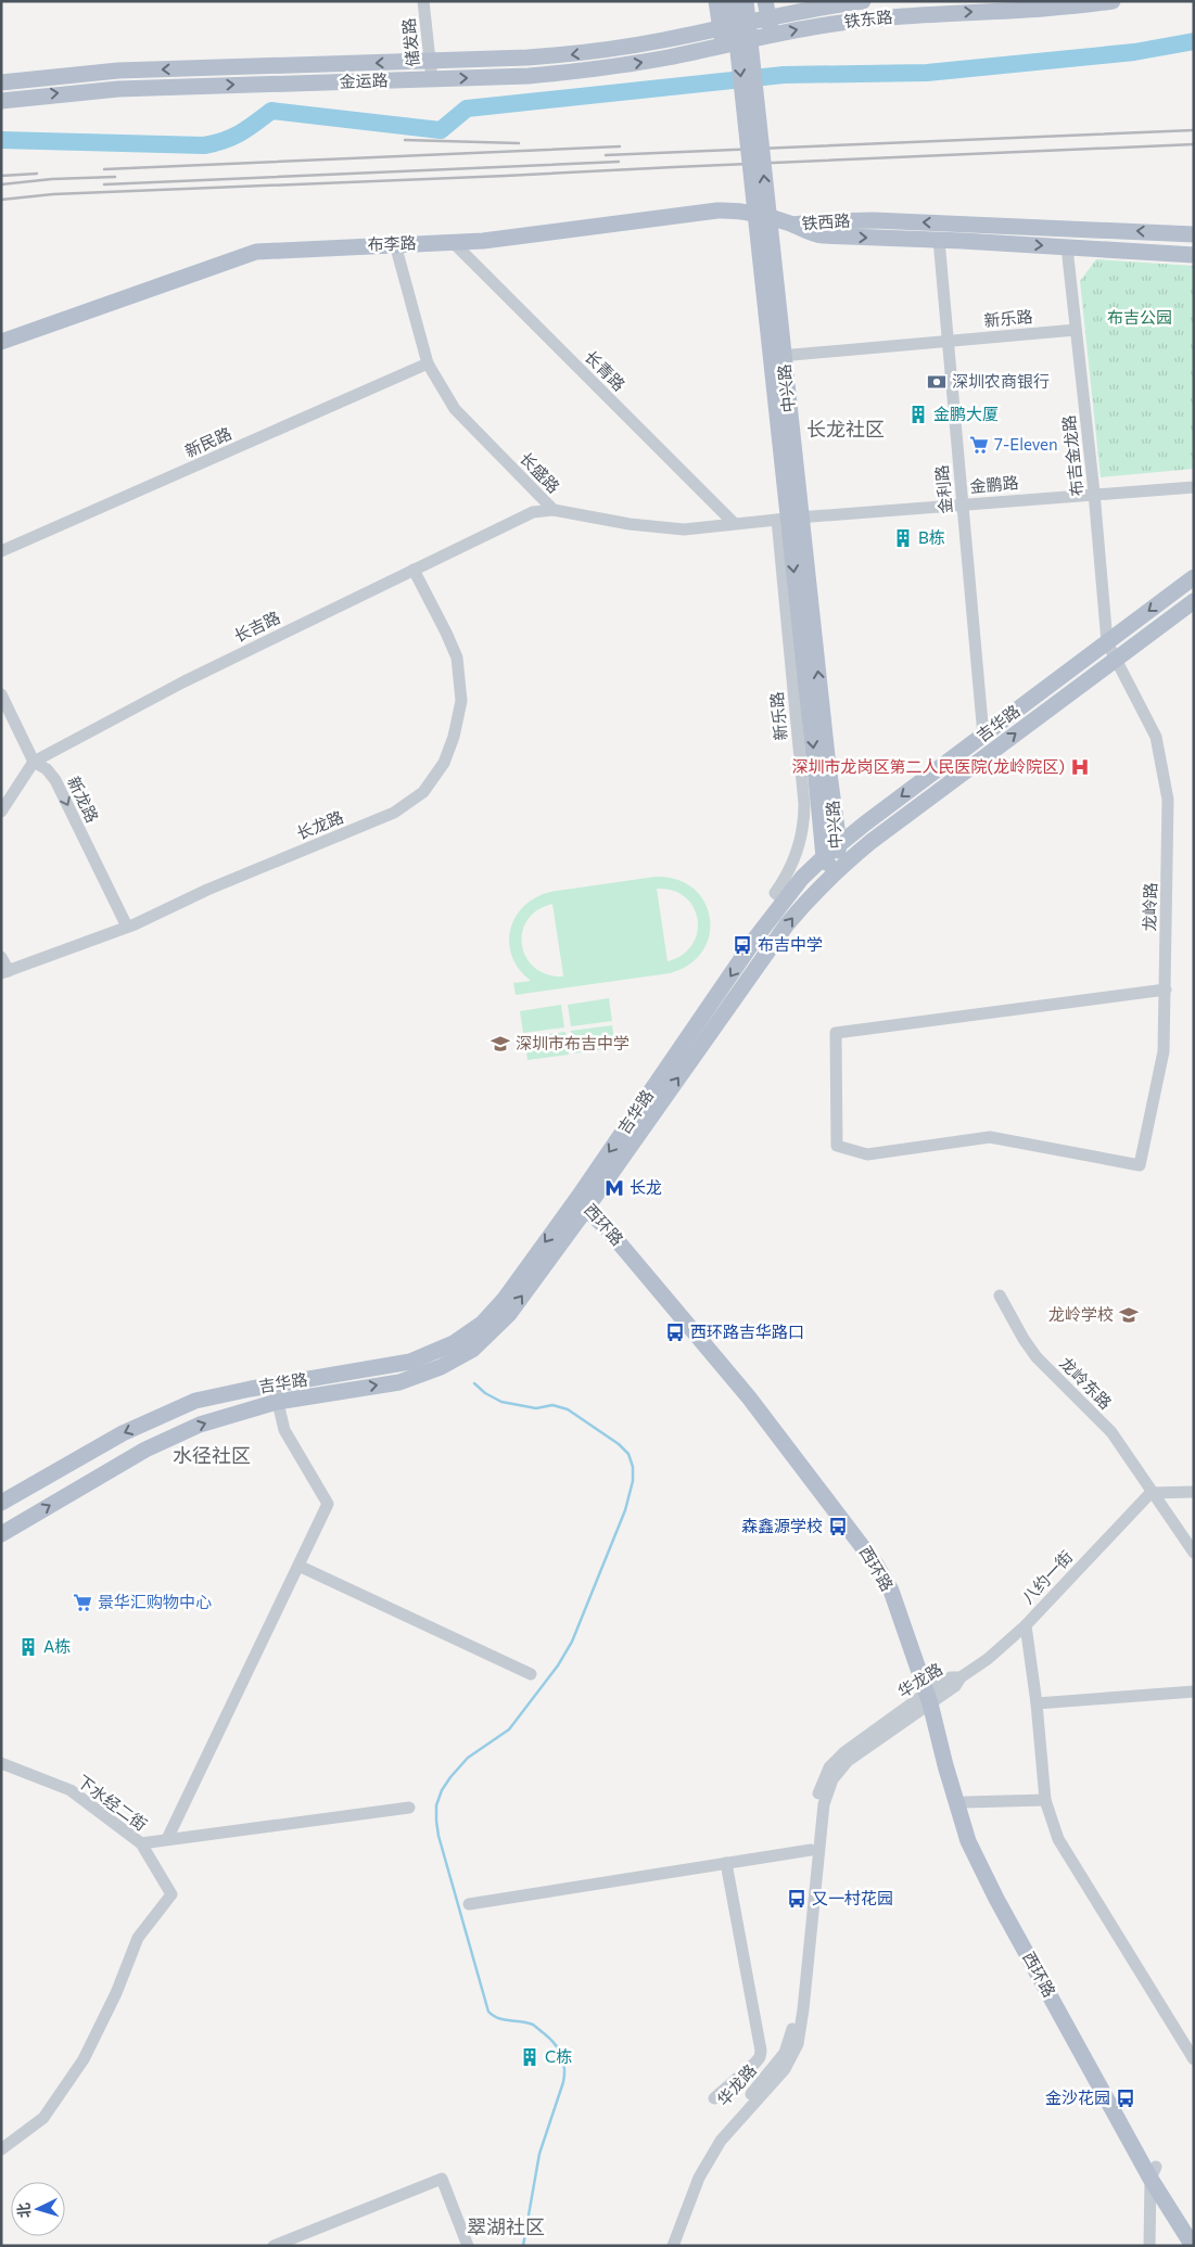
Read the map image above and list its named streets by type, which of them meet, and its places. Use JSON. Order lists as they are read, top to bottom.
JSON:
{
  "streets": {
    "main road": [
      "铁东路",
      "金运路",
      "铁西路",
      "布李路",
      "中兴路",
      "吉华路",
      "西环路"
    ],
    "street": [
      "储发路",
      "新乐路",
      "长青路",
      "新民路",
      "布吉金龙路",
      "长盛路",
      "金鹏路",
      "金利路",
      "长吉路",
      "新龙路",
      "长龙路",
      "龙岭路",
      "龙岭东路",
      "八约一街",
      "华龙路",
      "下水经二街"
    ]
  },
  "crossings": [
    ["铁东路", "金运路"],
    ["储发路", "金运路"],
    ["铁西路", "布李路"],
    ["铁西路", "布吉金龙路"],
    ["铁西路", "金利路"],
    ["布李路", "长青路"],
    ["布李路", "长盛路"],
    ["新乐路", "布吉金龙路"],
    ["新乐路", "长盛路"],
    ["新乐路", "金利路"],
    ["新乐路", "吉华路"],
    ["长青路", "长盛路"],
    ["中兴路", "吉华路"],
    ["新民路", "长盛路"],
    ["布吉金龙路", "金鹏路"],
    ["布吉金龙路", "吉华路"],
    ["布吉金龙路", "龙岭路"],
    ["长盛路", "金鹏路"],
    ["长盛路", "长吉路"],
    ["金鹏路", "金利路"],
    ["金利路", "吉华路"],
    ["长吉路", "新龙路"],
    ["长吉路", "长龙路"],
    ["吉华路", "龙岭路"],
    ["吉华路", "西环路"],
    ["新龙路", "长龙路"],
    ["西环路", "华龙路"],
    ["龙岭东路", "八约一街"],
    ["八约一街", "华龙路"]
  ],
  "one_way": ["铁东路", "新龙路"],
  "districts": ["长龙社区", "水径社区", "翠湖社区"],
  "parks": ["布吉公园"],
  "places": {
    "bank": ["深圳农商银行"],
    "building": [
      "金鹏大厦",
      "B栋",
      "A栋",
      "C栋"
    ],
    "supermarket": ["7-Eleven", "景华汇购物中心"],
    "hospital": ["深圳市龙岗区第二人民医院(龙岭院区)"],
    "bus stop": [
      "布吉中学",
      "西环路吉华路口",
      "森鑫源学校",
      "又一村花园",
      "金沙花园"
    ],
    "school or university": ["深圳市布吉中学", "龙岭学校"],
    "metro station": ["长龙"]
  },
  "north": "left"
}
